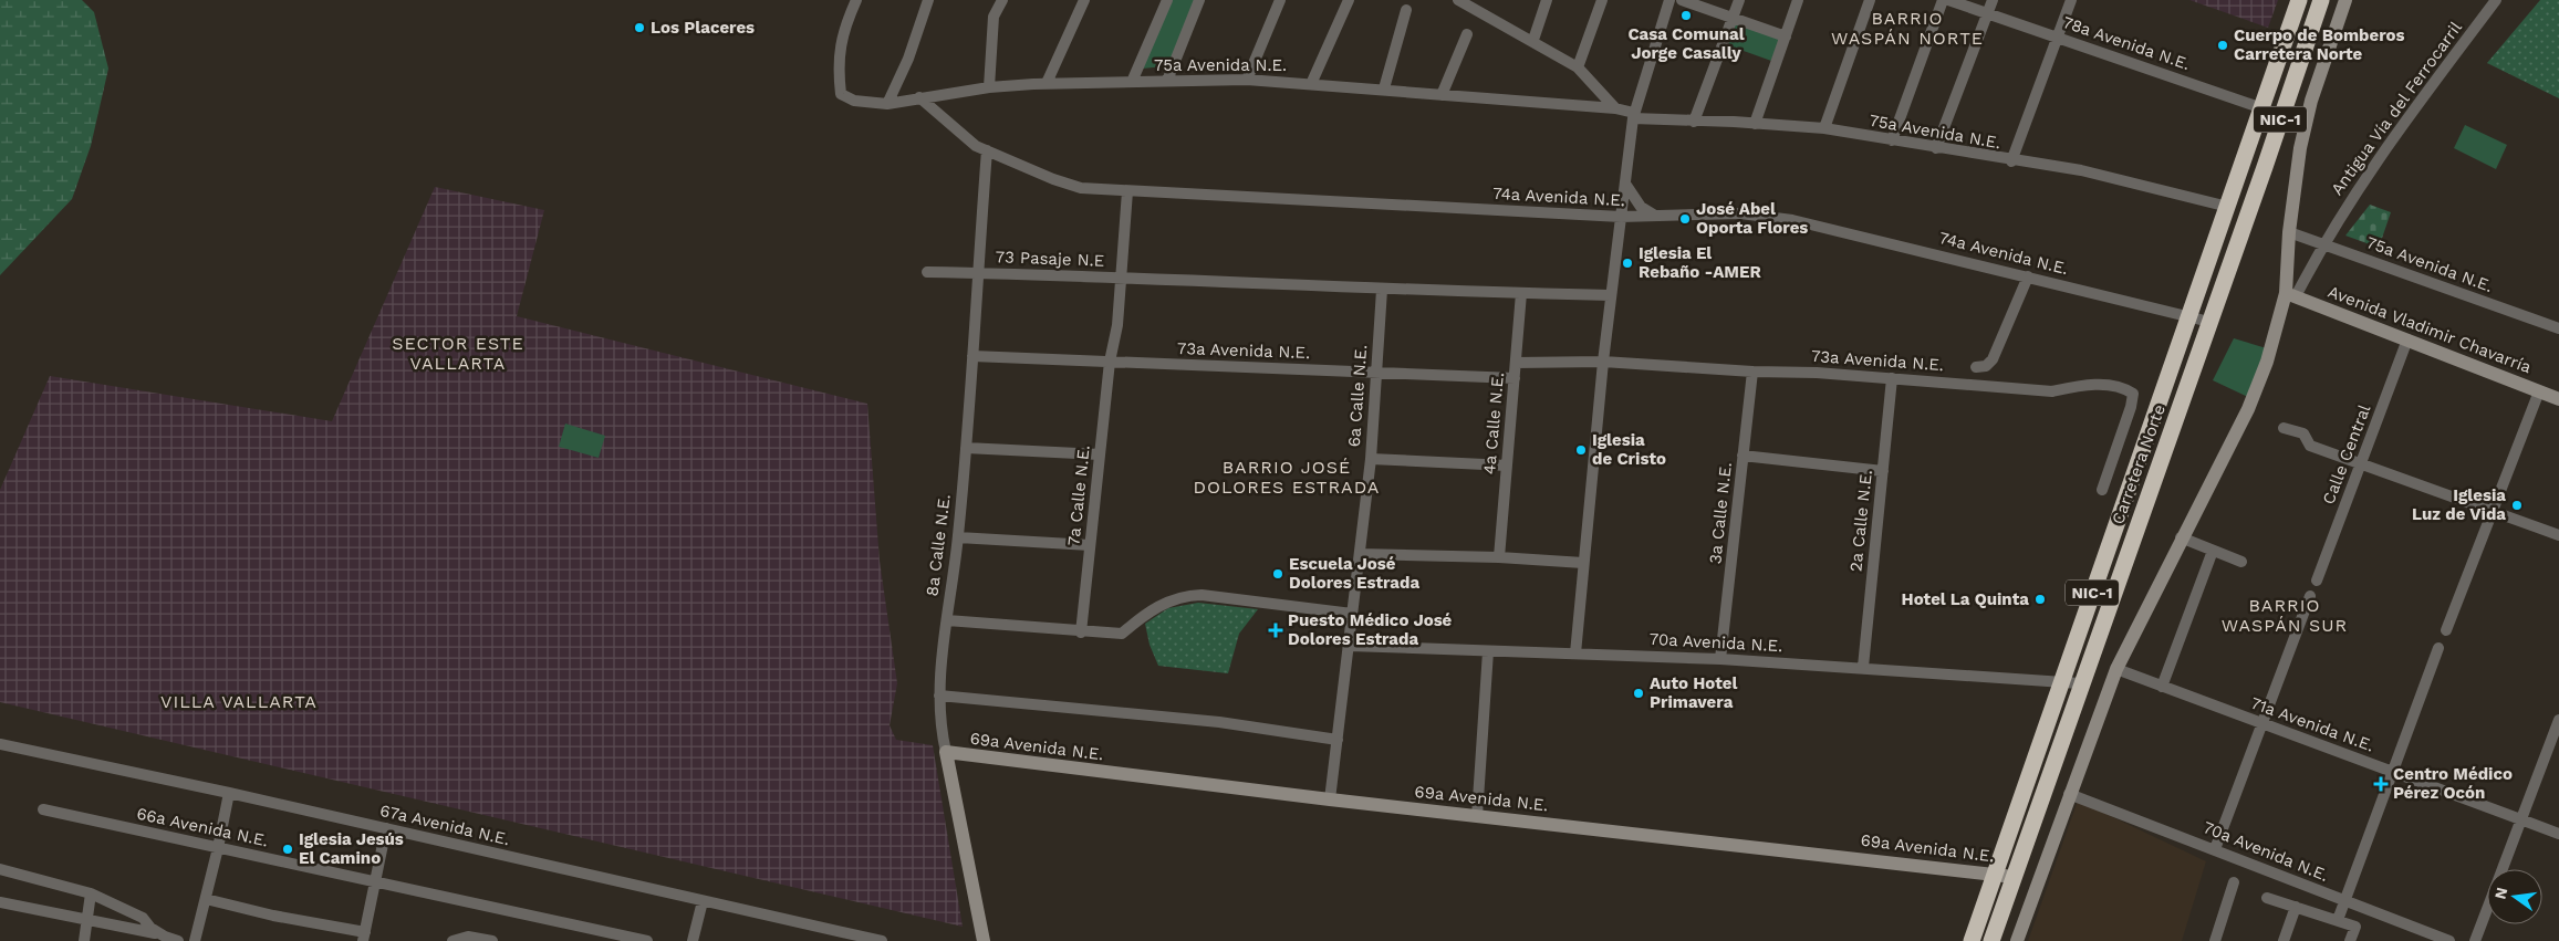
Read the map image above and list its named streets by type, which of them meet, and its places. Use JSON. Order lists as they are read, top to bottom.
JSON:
{
  "streets": {
    "highway": ["NIC-1", "Carretera Norte"],
    "street": [
      "78a Avenida N.E.",
      "75a Avenida N.E.",
      "Antigua Vía del Ferrocarril",
      "74a Avenida N.E.",
      "73 Pasaje N.E",
      "Avenida Vladimir Chavarría",
      "73a Avenida N.E.",
      "6a Calle N.E.",
      "4a Calle N.E.",
      "Calle Central",
      "7a Calle N.E.",
      "3a Calle N.E.",
      "2a Calle N.E.",
      "8a Calle N.E.",
      "70a Avenida N.E.",
      "71a Avenida N.E.",
      "69a Avenida N.E.",
      "67a Avenida N.E.",
      "66a Avenida N.E."
    ]
  },
  "crossings": [
    ["78a Avenida N.E.", "Carretera Norte"],
    ["75a Avenida N.E.", "Antigua Vía del Ferrocarril"],
    ["75a Avenida N.E.", "74a Avenida N.E."],
    ["75a Avenida N.E.", "Carretera Norte"],
    ["Antigua Vía del Ferrocarril", "Avenida Vladimir Chavarría"],
    ["74a Avenida N.E.", "Carretera Norte"],
    ["74a Avenida N.E.", "8a Calle N.E."],
    ["73 Pasaje N.E", "6a Calle N.E."],
    ["73 Pasaje N.E", "4a Calle N.E."],
    ["73 Pasaje N.E", "8a Calle N.E."],
    ["Avenida Vladimir Chavarría", "Calle Central"],
    ["73a Avenida N.E.", "6a Calle N.E."],
    ["73a Avenida N.E.", "4a Calle N.E."],
    ["73a Avenida N.E.", "7a Calle N.E."],
    ["73a Avenida N.E.", "3a Calle N.E."],
    ["73a Avenida N.E.", "2a Calle N.E."],
    ["73a Avenida N.E.", "8a Calle N.E."],
    ["6a Calle N.E.", "70a Avenida N.E."],
    ["6a Calle N.E.", "69a Avenida N.E."],
    ["Carretera Norte", "70a Avenida N.E."],
    ["Carretera Norte", "69a Avenida N.E."],
    ["3a Calle N.E.", "70a Avenida N.E."],
    ["2a Calle N.E.", "70a Avenida N.E."],
    ["8a Calle N.E.", "69a Avenida N.E."]
  ],
  "districts": [
    "BARRIO WASPÁN NORTE",
    "SECTOR ESTE VALLARTA",
    "BARRIO JOSÉ DOLORES ESTRADA",
    "BARRIO WASPÁN SUR",
    "VILLA VALLARTA"
  ],
  "places": {
    "other": [
      "Casa Comunal Jorge Casally",
      "Los Placeres",
      "Cuerpo de Bomberos Carretera Norte",
      "José Abel Oporta Flores",
      "Iglesia El Rebaño -AMER",
      "Iglesia de Cristo",
      "Iglesia Luz de Vida",
      "Escuela José Dolores Estrada",
      "Hotel La Quinta",
      "Auto Hotel Primavera",
      "Iglesia Jesús El Camino"
    ],
    "health": ["Puesto Médico José Dolores Estrada", "Centro Médico Pérez Ocón"]
  },
  "north": "left"
}
